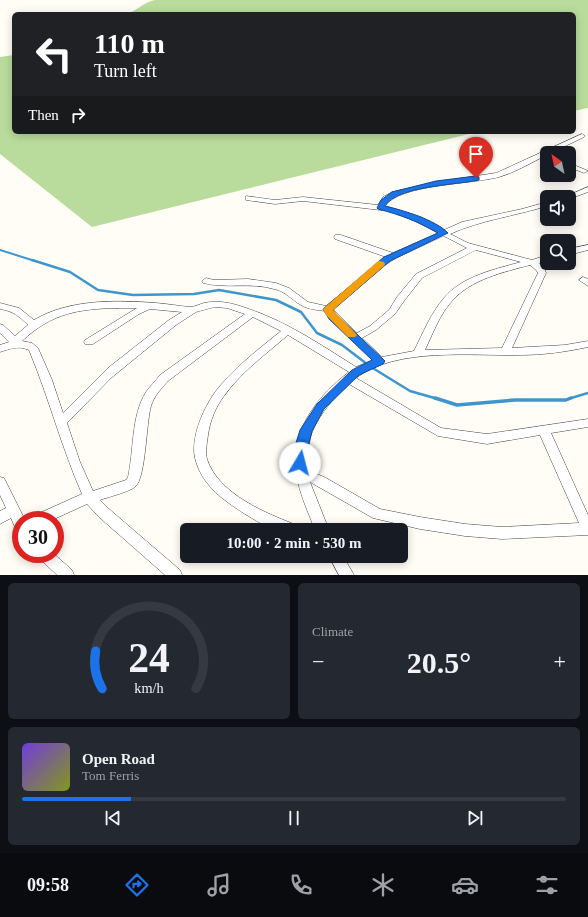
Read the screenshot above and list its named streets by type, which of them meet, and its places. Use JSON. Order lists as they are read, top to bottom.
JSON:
{
  "north": "top left",
  "page": {
    "turn": ["110 m", "Turn left"],
    "then": "Then",
    "limit": "30",
    "trip": "10:00 · 2 min · 530 m",
    "tile": "Climate",
    "heat": ["−", "20.5°", "+"],
    "song": ["Open Road", "Tom Ferris"],
    "tabs": "09:58",
    "gauge": ["24", "km/h"]
  }
}
